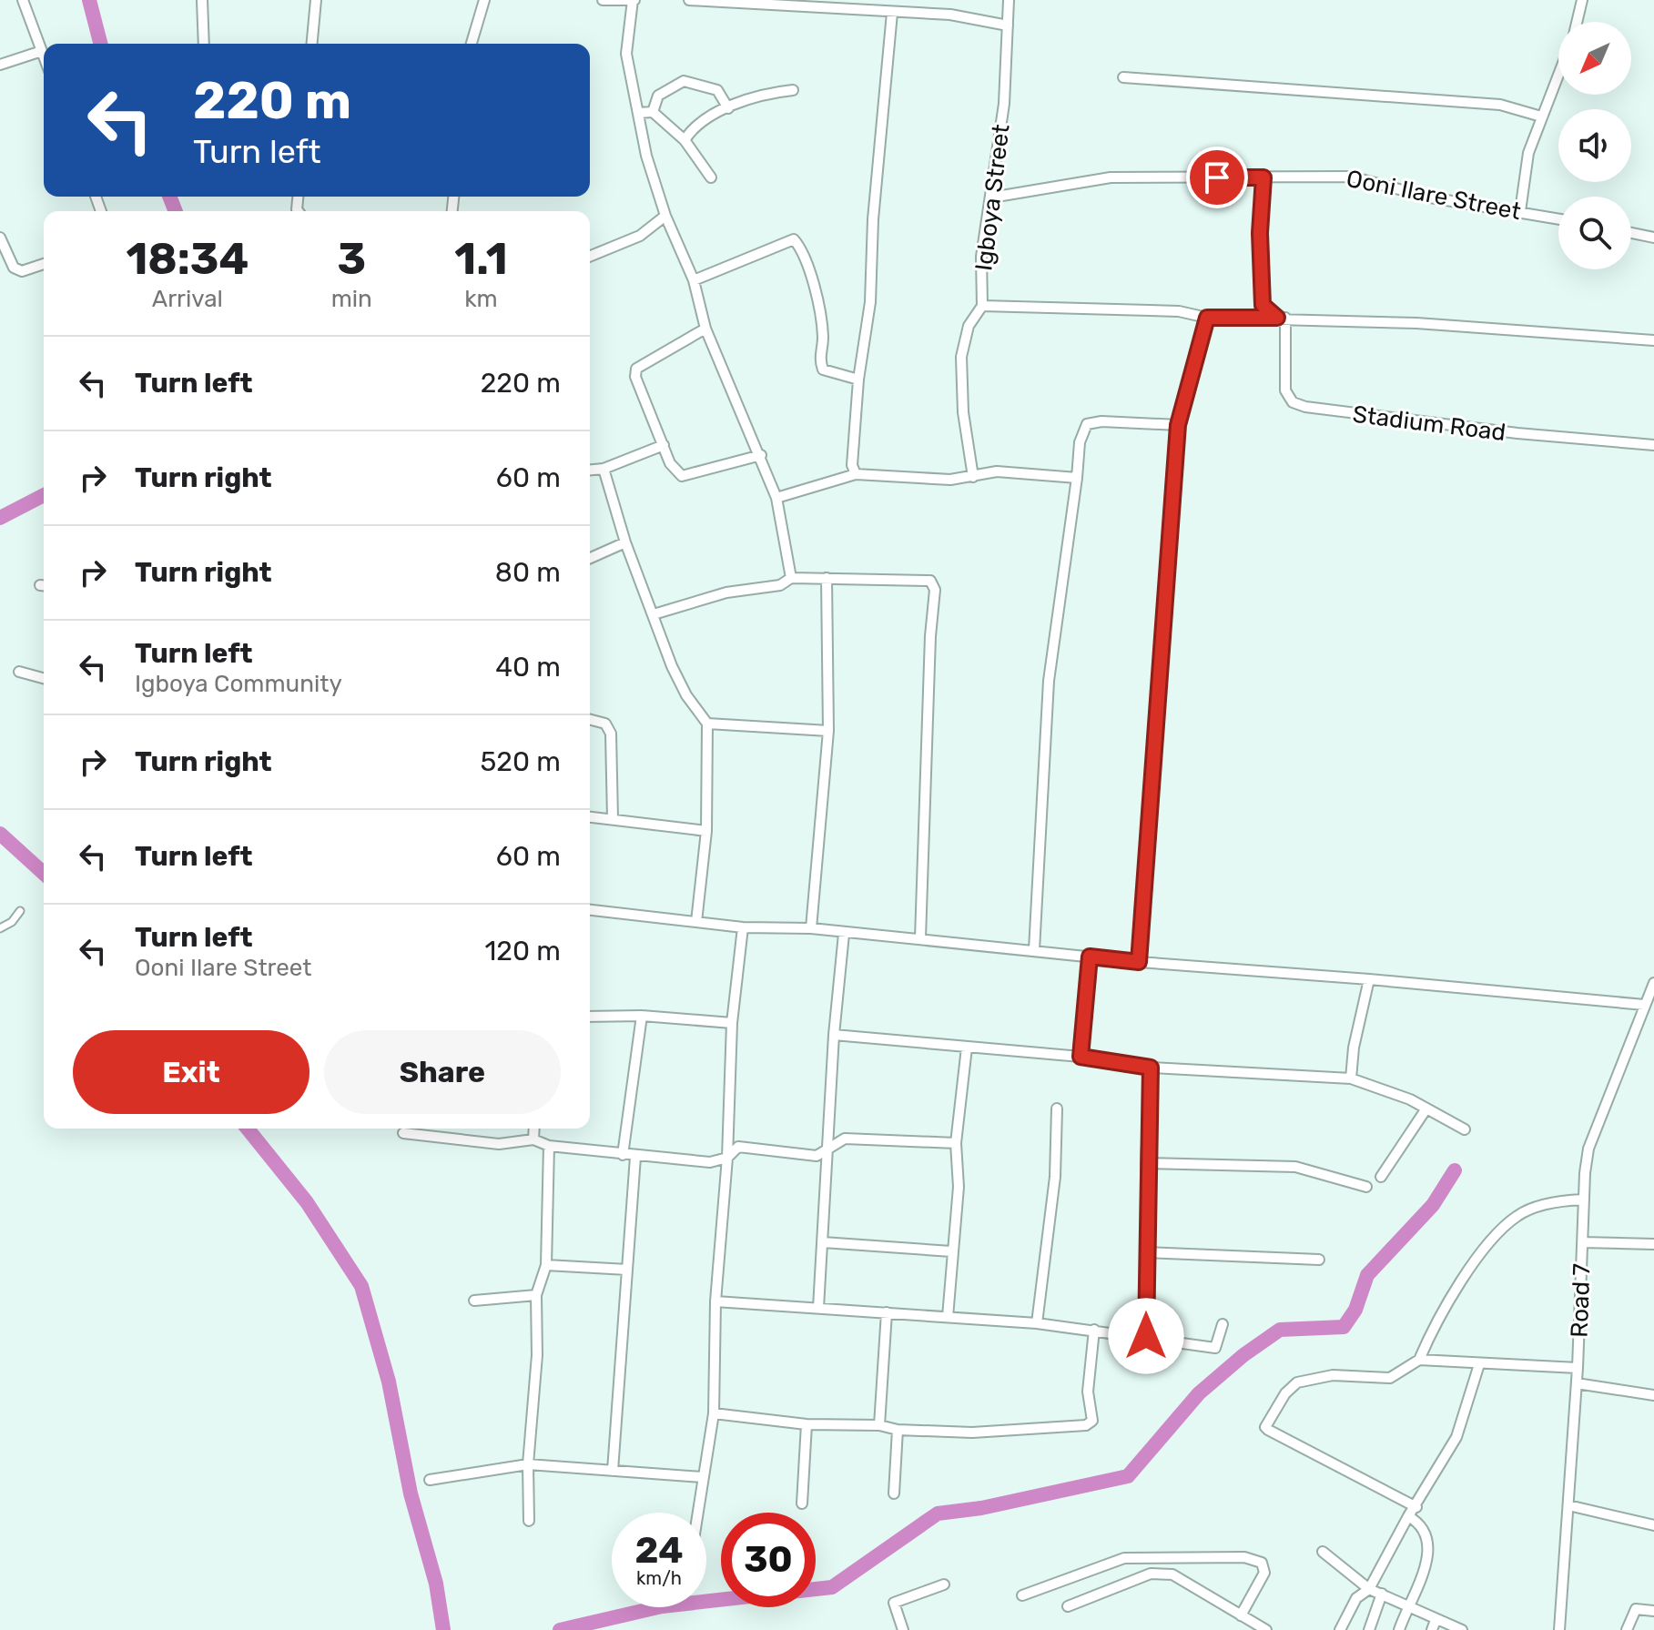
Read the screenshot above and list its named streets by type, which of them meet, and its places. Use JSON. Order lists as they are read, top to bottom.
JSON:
{
  "streets": {
    "street": [
      "Ooni Ilare Street",
      "Igboya Street",
      "Stadium Road",
      "Road 7"
    ]
  },
  "crossings": [
    ["Ooni Ilare Street", "Igboya Street"]
  ],
  "north": "bottom left",
  "page": {
    "turn": ["220 m", "Turn left"],
    "eta": [
      "18:34",
      "Arrival",
      "3",
      "min",
      "1.1",
      "km"
    ],
    "list": [
      {
        "name": "Turn left",
        "value": "220 m"
      },
      {
        "name": "Turn right",
        "value": "60 m"
      },
      {
        "name": "Turn right",
        "value": "80 m"
      },
      {
        "name": "Turn left",
        "note": "Igboya Community",
        "value": "40 m"
      },
      {
        "name": "Turn right",
        "value": "520 m"
      },
      {
        "name": "Turn left",
        "value": "60 m"
      },
      {
        "name": "Turn left",
        "note": "Ooni Ilare Street",
        "value": "120 m"
      }
    ],
    "buttons": ["Exit", "Share"],
    "speed": "24 km/h",
    "limit": "30"
  }
}
